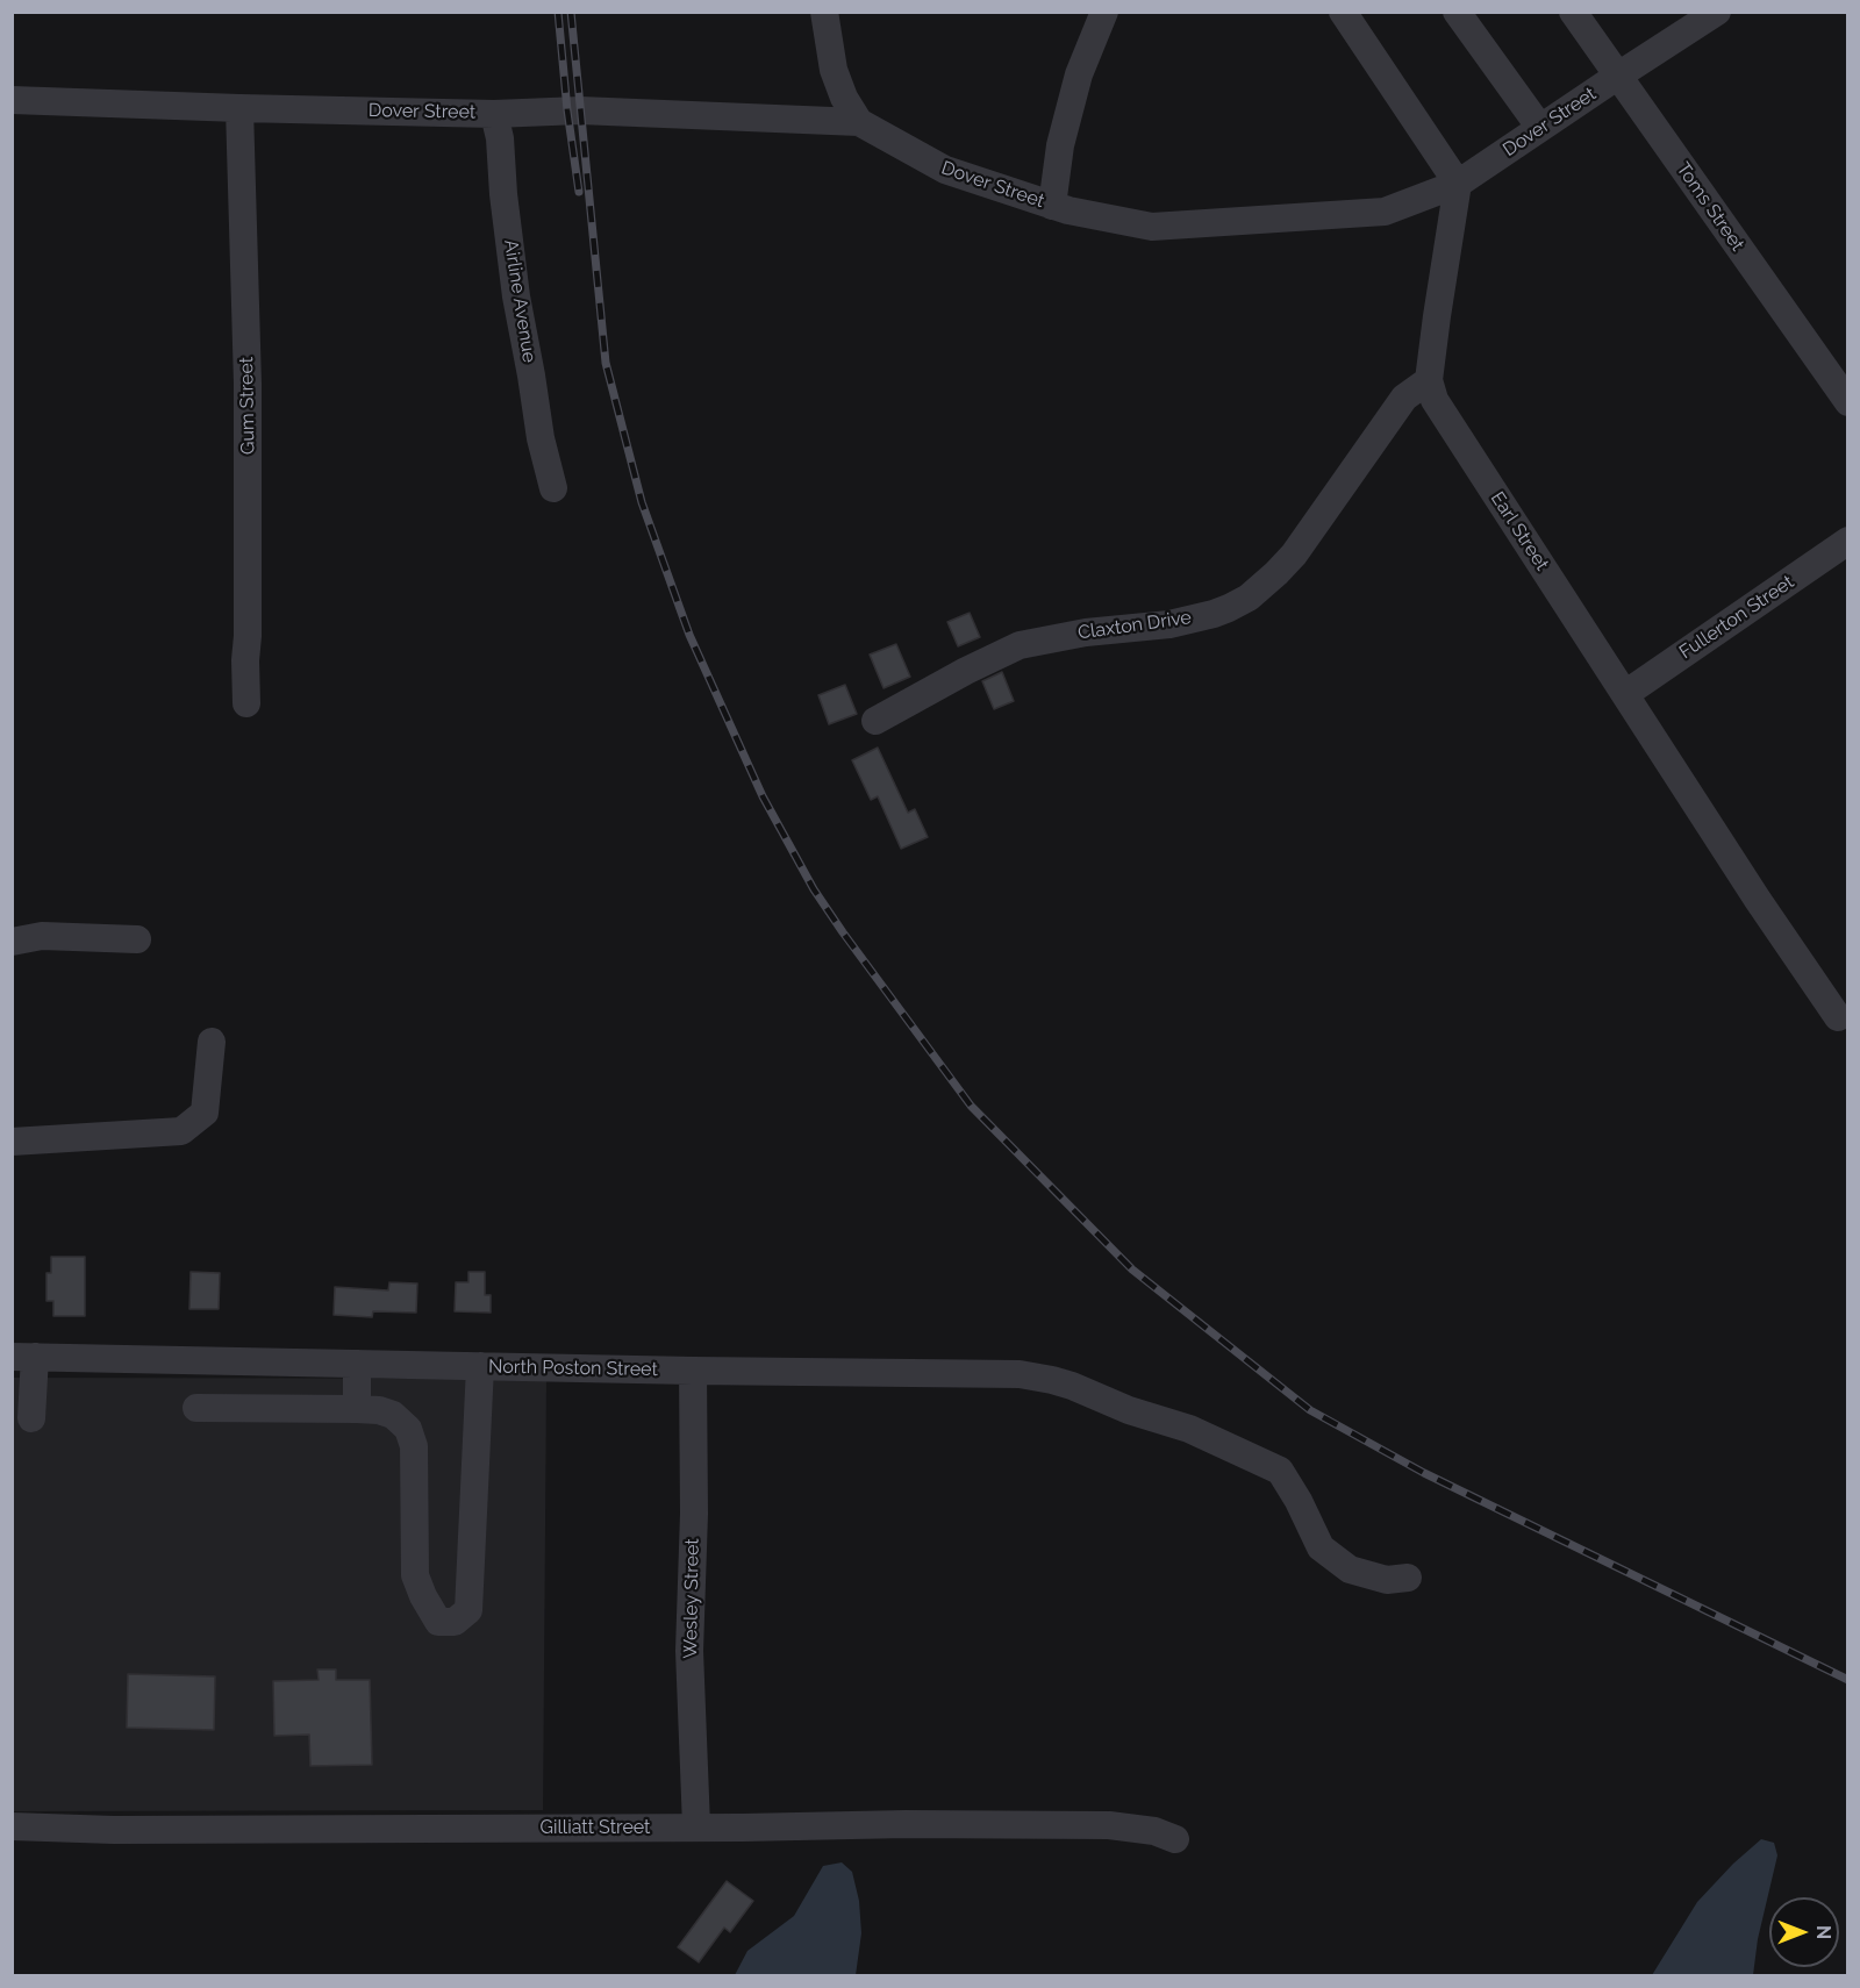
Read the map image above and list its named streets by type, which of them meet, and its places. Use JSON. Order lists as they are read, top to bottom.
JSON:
{
  "streets": {
    "street": [
      "Dover Street",
      "Toms Street",
      "Airline Avenue",
      "Gum Street",
      "Earl Street",
      "Fullerton Street",
      "Claxton Drive",
      "North Poston Street",
      "Wesley Street",
      "Gilliatt Street"
    ]
  },
  "crossings": [
    ["Dover Street", "Toms Street"],
    ["Dover Street", "Airline Avenue"],
    ["Dover Street", "Gum Street"],
    ["Dover Street", "Earl Street"],
    ["Earl Street", "Fullerton Street"],
    ["Earl Street", "Claxton Drive"],
    ["North Poston Street", "Wesley Street"],
    ["Wesley Street", "Gilliatt Street"]
  ],
  "north": "right"
}
